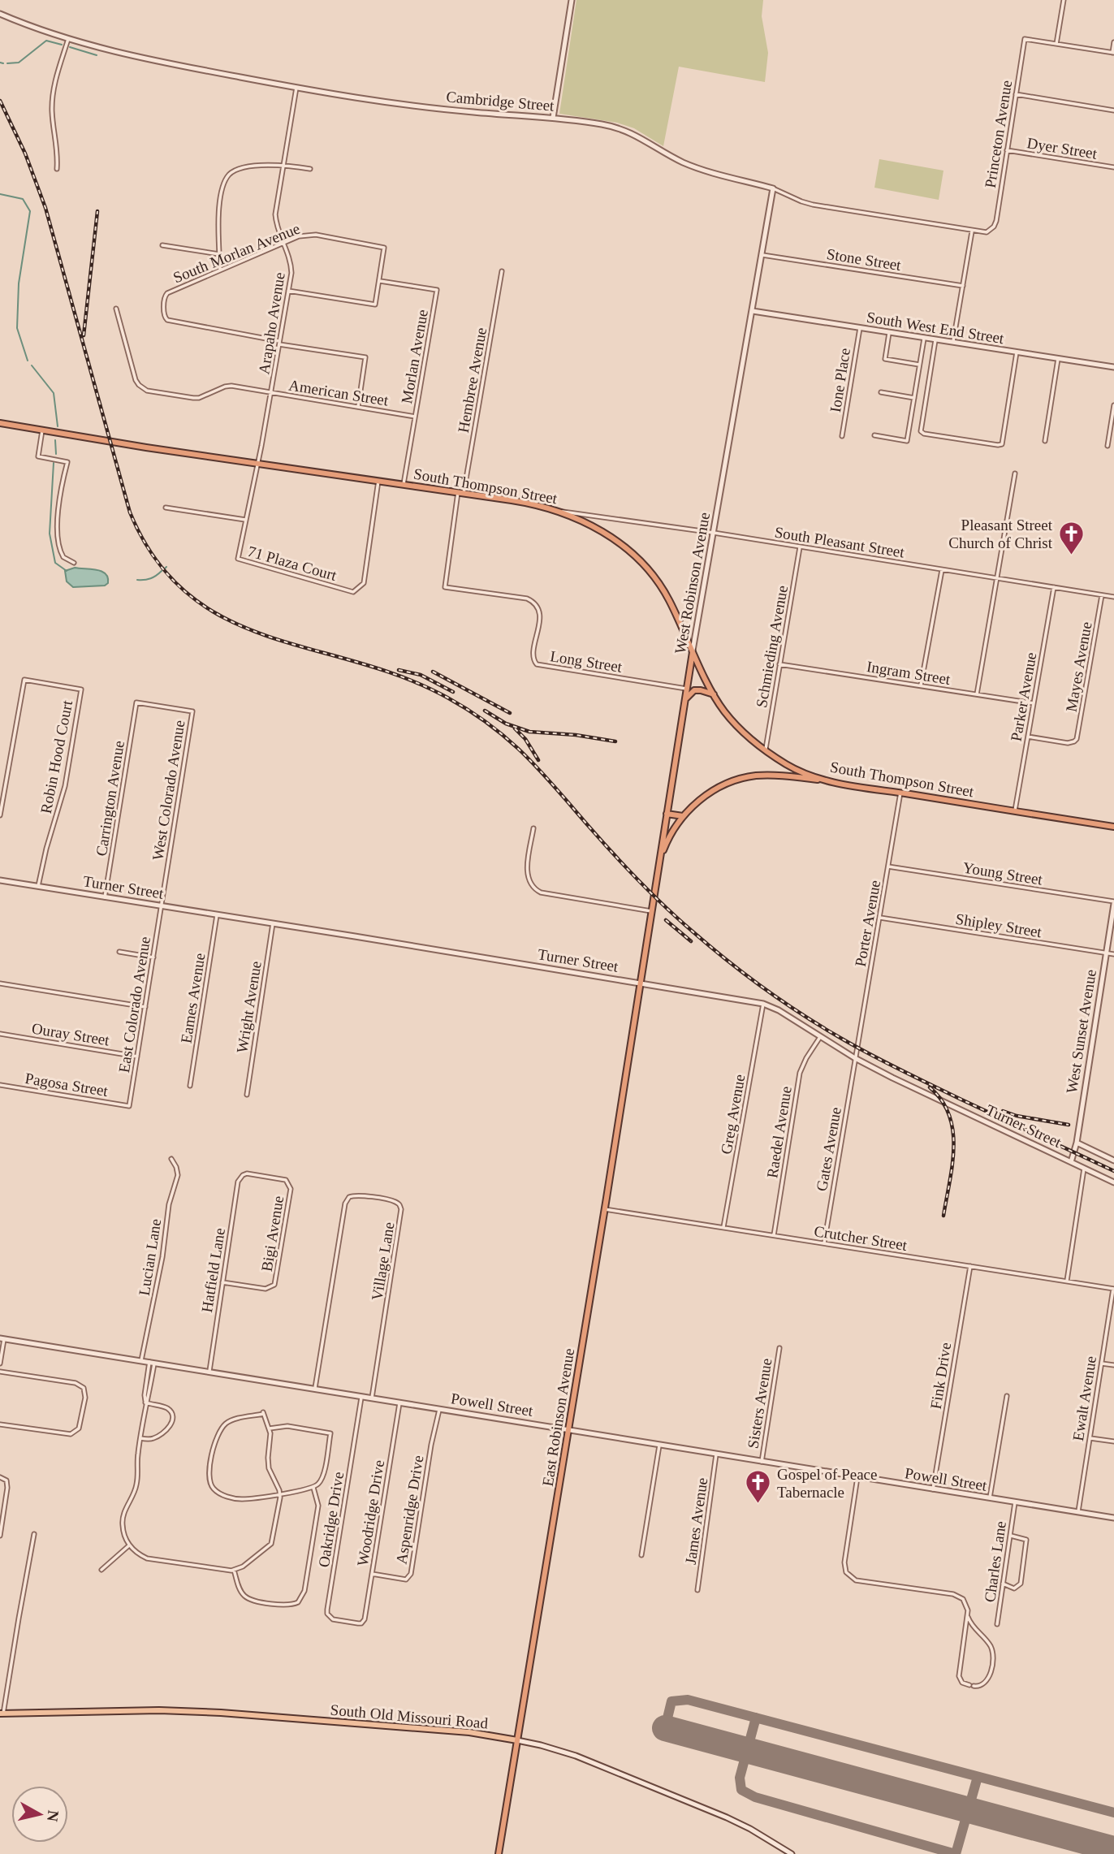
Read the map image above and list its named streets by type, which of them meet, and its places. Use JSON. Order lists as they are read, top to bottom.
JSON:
{
  "streets": {
    "highway": ["South Thompson Street", "West Robinson Avenue", "East Robinson Avenue"],
    "main road": ["South Old Missouri Road"],
    "street": [
      "Cambridge Street",
      "Princeton Avenue",
      "Dyer Street",
      "South Morlan Avenue",
      "Stone Street",
      "Arapaho Avenue",
      "South West End Street",
      "Morlan Avenue",
      "Hembree Avenue",
      "Ione Place",
      "American Street",
      "South Pleasant Street",
      "71 Plaza Court",
      "Schmieding Avenue",
      "Long Street",
      "Mayes Avenue",
      "Ingram Street",
      "Parker Avenue",
      "Robin Hood Court",
      "West Colorado Avenue",
      "Carrington Avenue",
      "Young Street",
      "Turner Street",
      "Porter Avenue",
      "Shipley Street",
      "Eames Avenue",
      "East Colorado Avenue",
      "Wright Avenue",
      "West Sunset Avenue",
      "Ouray Street",
      "Pagosa Street",
      "Greg Avenue",
      "Raedel Avenue",
      "Gates Avenue",
      "Bigi Avenue",
      "Crutcher Street",
      "Lucian Lane",
      "Village Lane",
      "Hatfield Lane",
      "Fink Drive",
      "Ewalt Avenue",
      "Sisters Avenue",
      "Powell Street",
      "Aspenridge Drive",
      "Woodridge Drive",
      "Oakridge Drive",
      "James Avenue",
      "Charles Lane"
    ]
  },
  "crossings": [
    ["Cambridge Street", "Princeton Avenue"],
    ["Cambridge Street", "Arapaho Avenue"],
    ["Cambridge Street", "West Robinson Avenue"],
    ["Princeton Avenue", "Dyer Street"],
    ["South Morlan Avenue", "Arapaho Avenue"],
    ["South Morlan Avenue", "Morlan Avenue"],
    ["Stone Street", "West Robinson Avenue"],
    ["Arapaho Avenue", "American Street"],
    ["Arapaho Avenue", "South Thompson Street"],
    ["Arapaho Avenue", "71 Plaza Court"],
    ["South West End Street", "Ione Place"],
    ["South West End Street", "West Robinson Avenue"],
    ["Morlan Avenue", "American Street"],
    ["Morlan Avenue", "South Thompson Street"],
    ["Hembree Avenue", "South Thompson Street"],
    ["Hembree Avenue", "Long Street"],
    ["South Thompson Street", "South Pleasant Street"],
    ["South Thompson Street", "71 Plaza Court"],
    ["South Thompson Street", "West Robinson Avenue"],
    ["South Thompson Street", "Schmieding Avenue"],
    ["South Thompson Street", "Parker Avenue"],
    ["South Thompson Street", "Porter Avenue"],
    ["South Pleasant Street", "West Robinson Avenue"],
    ["South Pleasant Street", "Schmieding Avenue"],
    ["South Pleasant Street", "Mayes Avenue"],
    ["South Pleasant Street", "Parker Avenue"],
    ["West Robinson Avenue", "Long Street"],
    ["West Robinson Avenue", "Turner Street"],
    ["West Robinson Avenue", "East Robinson Avenue"],
    ["Schmieding Avenue", "Ingram Street"],
    ["Mayes Avenue", "Parker Avenue"],
    ["Ingram Street", "Parker Avenue"],
    ["Robin Hood Court", "Turner Street"],
    ["West Colorado Avenue", "Carrington Avenue"],
    ["West Colorado Avenue", "Turner Street"],
    ["West Colorado Avenue", "East Colorado Avenue"],
    ["Carrington Avenue", "Turner Street"],
    ["Young Street", "Porter Avenue"],
    ["Young Street", "West Sunset Avenue"],
    ["Turner Street", "Porter Avenue"],
    ["Turner Street", "Eames Avenue"],
    ["Turner Street", "East Colorado Avenue"],
    ["Turner Street", "Wright Avenue"],
    ["Turner Street", "West Sunset Avenue"],
    ["Turner Street", "Greg Avenue"],
    ["Turner Street", "Raedel Avenue"],
    ["Turner Street", "Gates Avenue"],
    ["Turner Street", "East Robinson Avenue"],
    ["Porter Avenue", "Shipley Street"],
    ["Porter Avenue", "Gates Avenue"],
    ["Shipley Street", "West Sunset Avenue"],
    ["East Colorado Avenue", "Ouray Street"],
    ["East Colorado Avenue", "Pagosa Street"],
    ["Greg Avenue", "Crutcher Street"],
    ["Raedel Avenue", "Crutcher Street"],
    ["Gates Avenue", "Crutcher Street"],
    ["Bigi Avenue", "Hatfield Lane"],
    ["Crutcher Street", "Fink Drive"],
    ["Crutcher Street", "Ewalt Avenue"],
    ["Crutcher Street", "East Robinson Avenue"],
    ["Lucian Lane", "Powell Street"],
    ["Village Lane", "Powell Street"],
    ["Hatfield Lane", "Powell Street"],
    ["Fink Drive", "Powell Street"],
    ["Ewalt Avenue", "Powell Street"],
    ["Sisters Avenue", "Powell Street"],
    ["Powell Street", "East Robinson Avenue"],
    ["Powell Street", "Aspenridge Drive"],
    ["Powell Street", "Woodridge Drive"],
    ["Powell Street", "Oakridge Drive"],
    ["Powell Street", "James Avenue"],
    ["Powell Street", "Charles Lane"],
    ["East Robinson Avenue", "South Old Missouri Road"],
    ["Aspenridge Drive", "Woodridge Drive"],
    ["Woodridge Drive", "Oakridge Drive"]
  ],
  "places": {
    "church": ["Pleasant Street Church of Christ", "Gospel of Peace Tabernacle"]
  },
  "north": "right"
}
